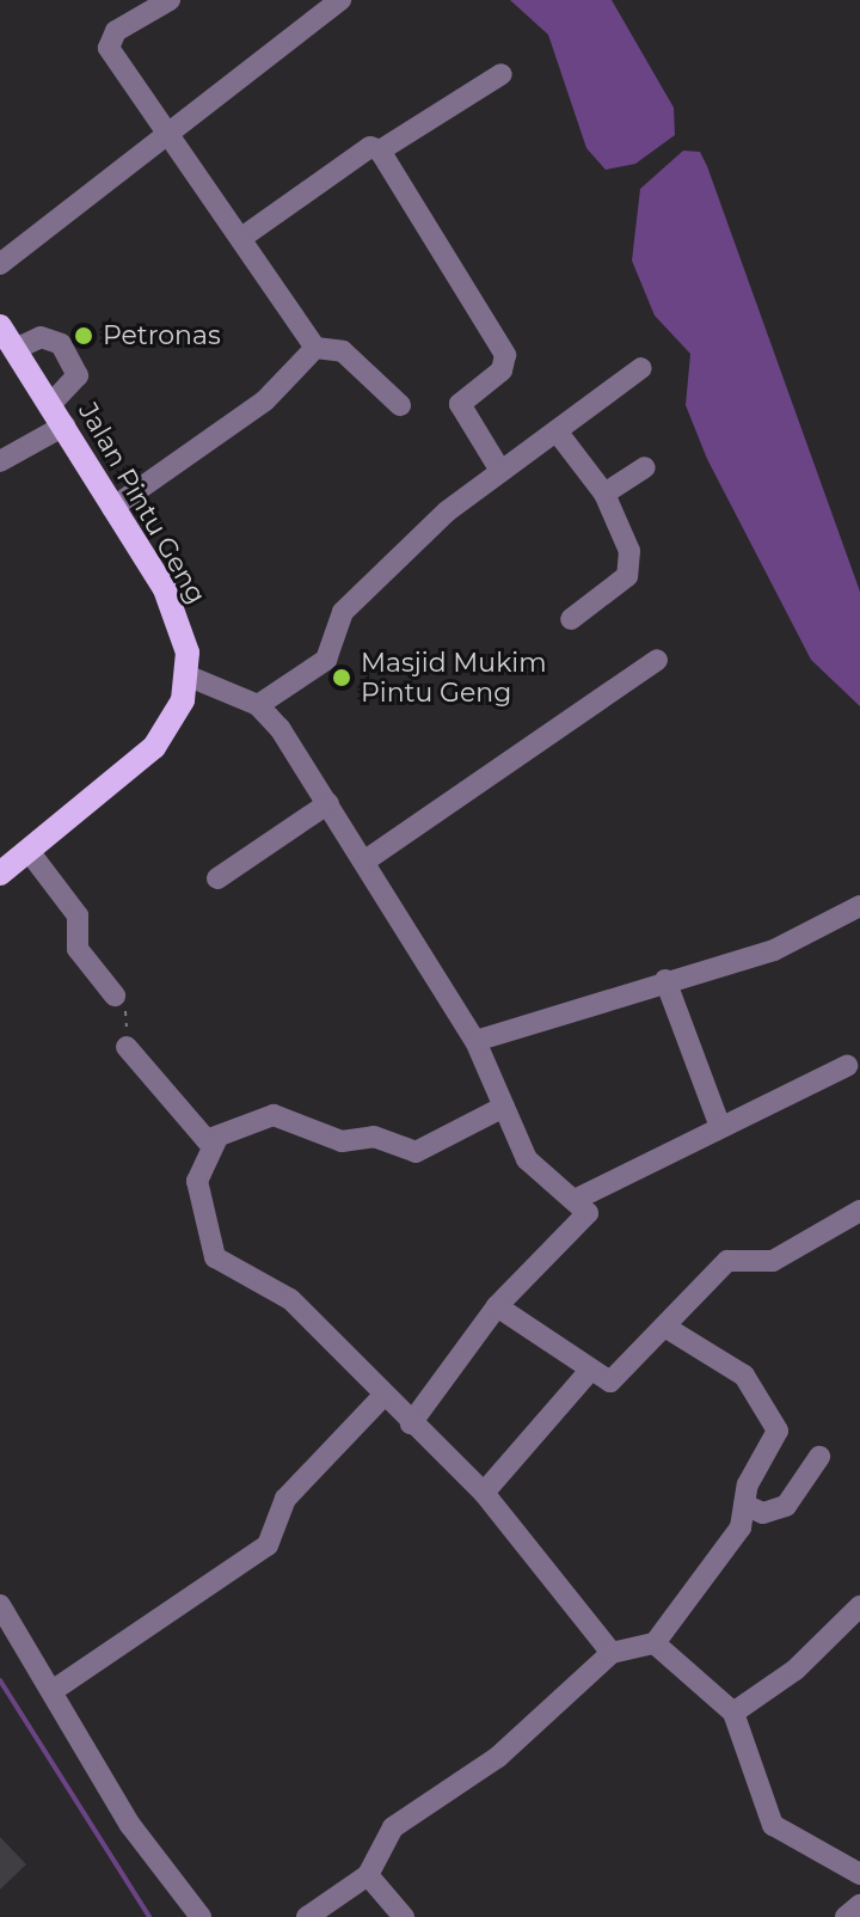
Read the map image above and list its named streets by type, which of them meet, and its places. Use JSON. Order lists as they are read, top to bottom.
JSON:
{
  "streets": {
    "main road": ["Jalan Pintu Geng"]
  },
  "places": ["Petronas", "Masjid Mukim Pintu Geng"]
}
